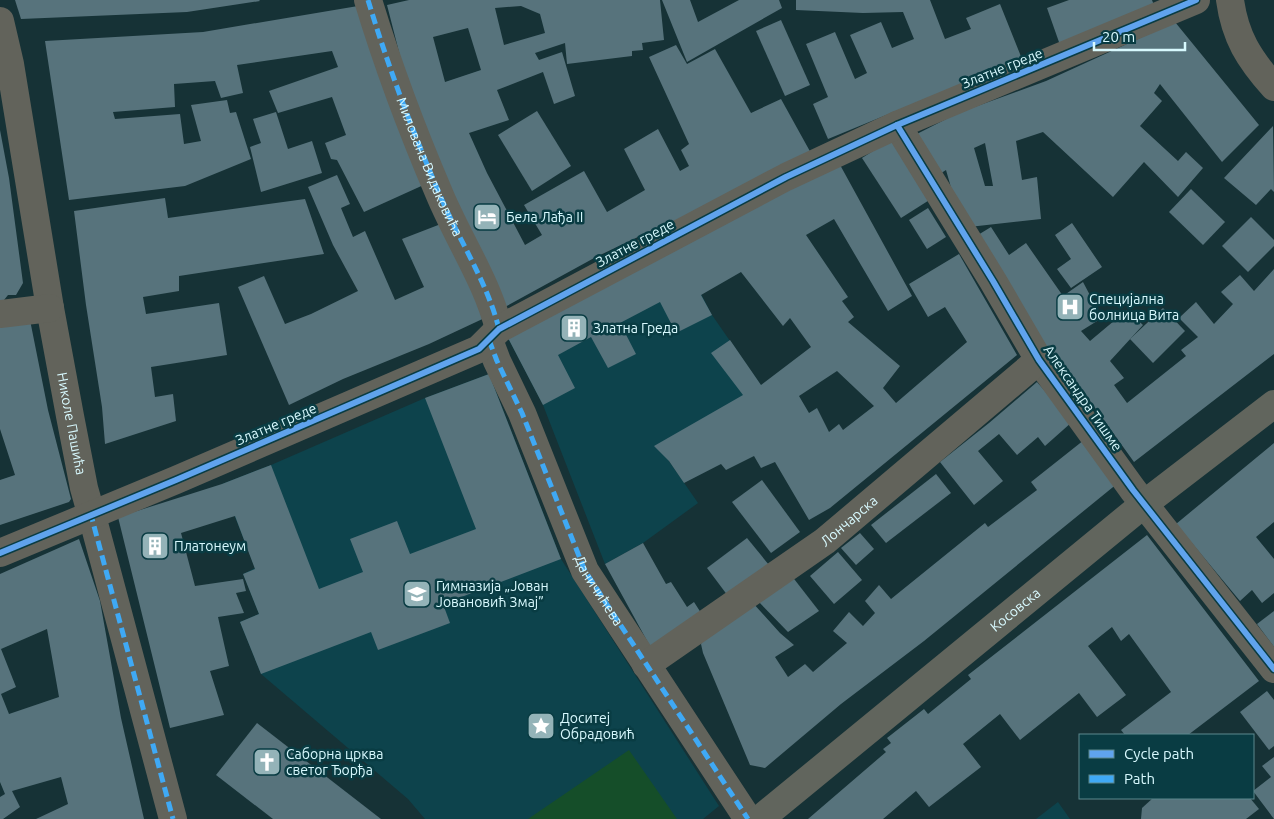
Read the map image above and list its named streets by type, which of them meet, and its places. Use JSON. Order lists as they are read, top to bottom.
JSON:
{
  "streets": {
    "street": [
      "Златне греде",
      "Милована Видаковића",
      "Александра Тишме",
      "Николе Пашића",
      "Лончарска",
      "Даничићева",
      "Косовска"
    ]
  },
  "crossings": [
    ["Златне греде", "Милована Видаковића"],
    ["Златне греде", "Александра Тишме"],
    ["Златне греде", "Николе Пашића"],
    ["Златне греде", "Даничићева"],
    ["Милована Видаковића", "Даничићева"],
    ["Александра Тишме", "Лончарска"],
    ["Александра Тишме", "Косовска"],
    ["Лончарска", "Даничићева"]
  ],
  "places": {
    "hotel": ["Бела Лађа II"],
    "hospital": ["Специјална болница Вита"],
    "building": ["Златна Греда", "Платонеум"],
    "school or university": ["Гимназија „Јован Јовановић Змај”"],
    "place": ["Доситеј Обрадовић"],
    "church": ["Саборна црква светог Ђорђа"]
  },
  "legend": ["Cycle path", "Path"],
  "scale_bar": "20 m"
}
